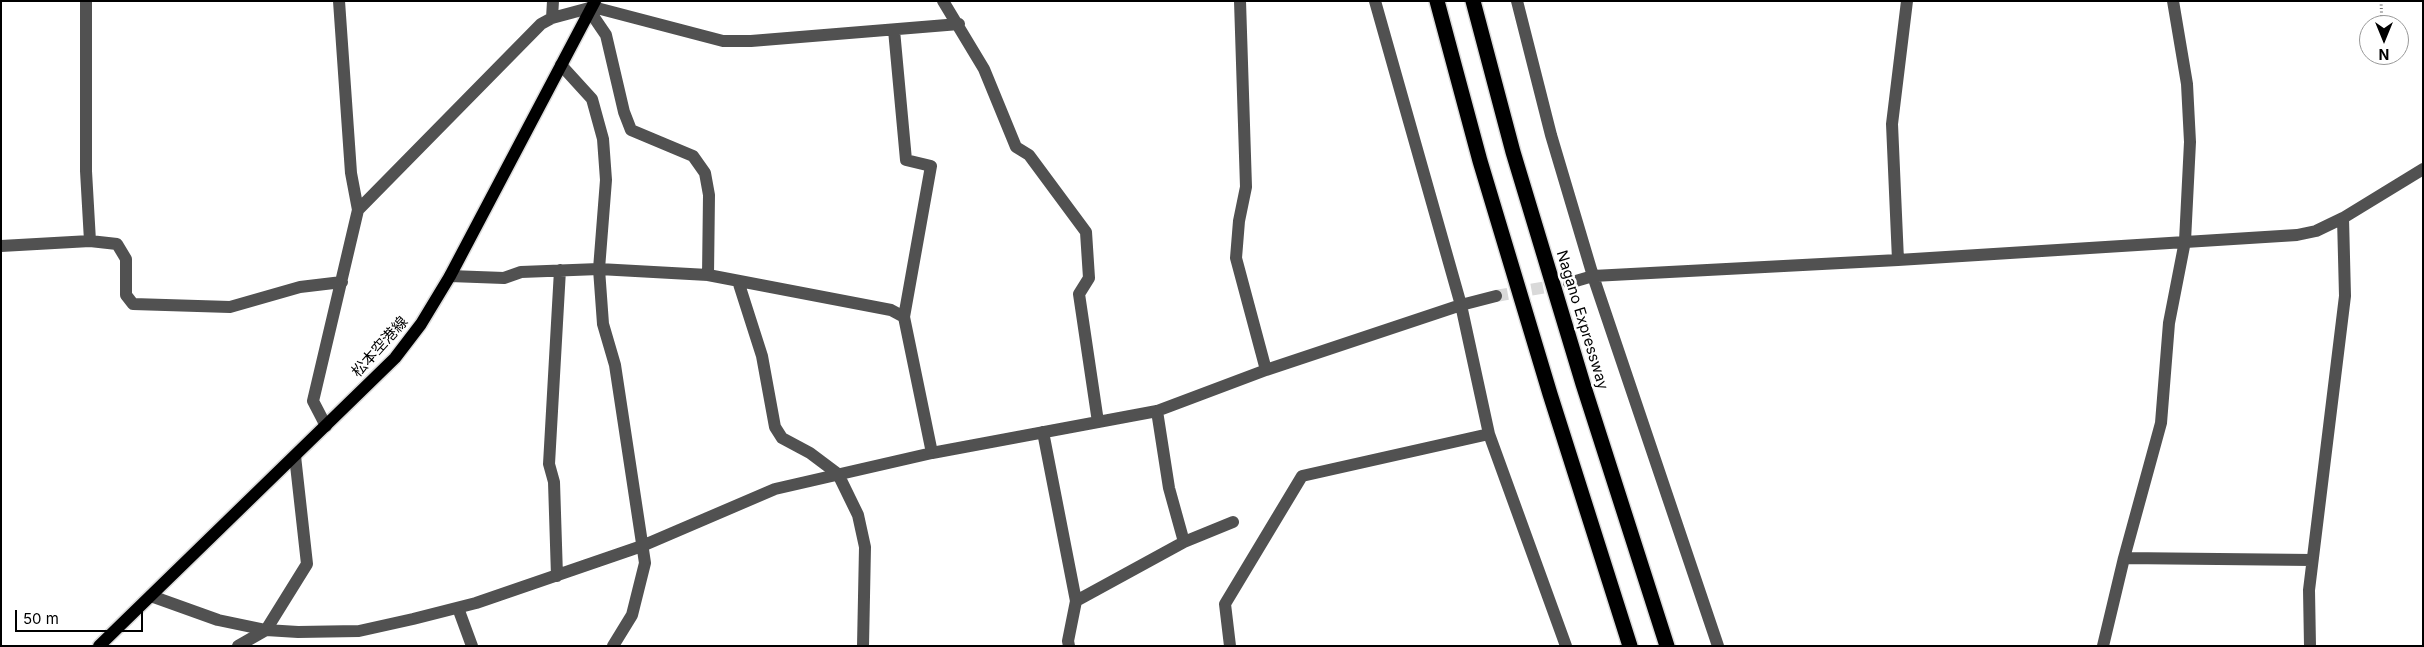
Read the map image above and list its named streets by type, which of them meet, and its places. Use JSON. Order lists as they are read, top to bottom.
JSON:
{
  "streets": {
    "highway": ["Nagano Expressway"],
    "main road": ["松本空港線"]
  },
  "scale_bar": "50 m",
  "north": "bottom"
}
